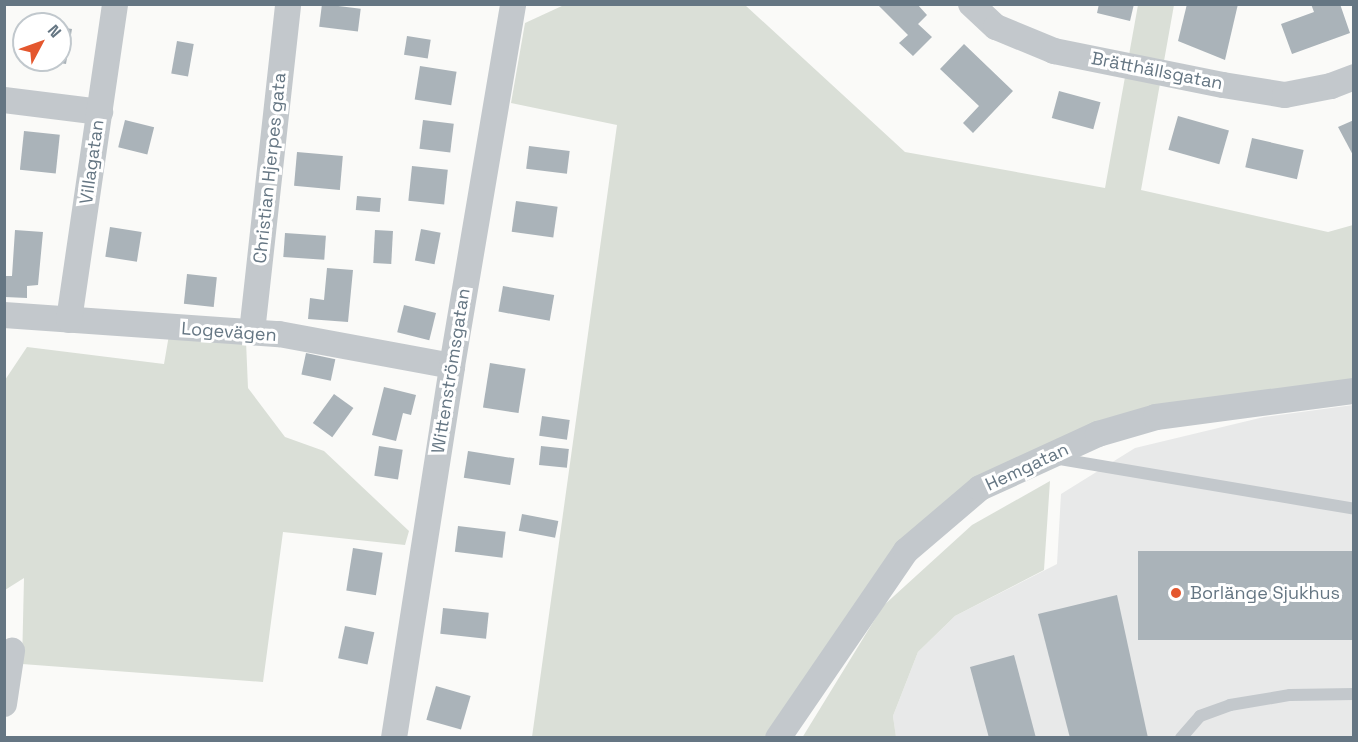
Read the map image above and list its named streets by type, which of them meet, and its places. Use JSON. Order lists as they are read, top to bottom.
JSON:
{
  "streets": {
    "street": [
      "Brätthällsgatan",
      "Villagatan",
      "Christian Hjerpes gata",
      "Logevägen",
      "Wittenströmsgatan",
      "Hemgatan"
    ]
  },
  "crossings": [
    ["Villagatan", "Logevägen"],
    ["Christian Hjerpes gata", "Logevägen"],
    ["Logevägen", "Wittenströmsgatan"]
  ],
  "places": ["Borlänge Sjukhus"],
  "north": "top right"
}
